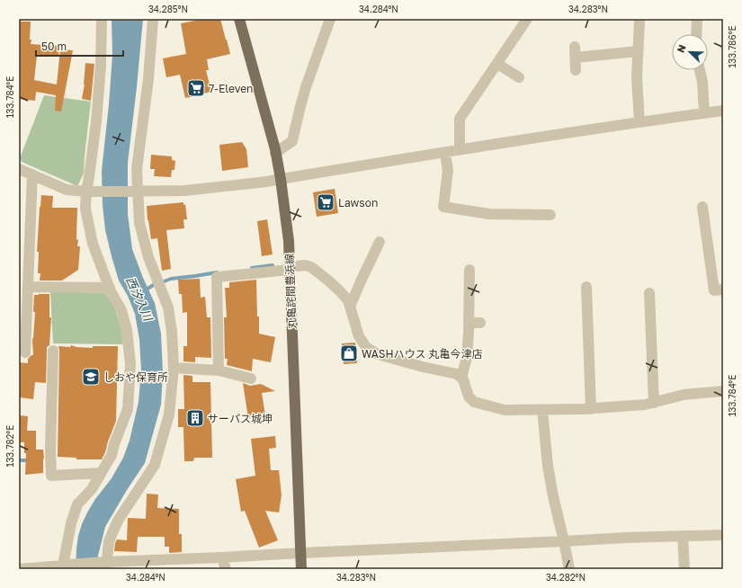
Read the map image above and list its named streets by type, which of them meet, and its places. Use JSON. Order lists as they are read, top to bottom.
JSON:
{
  "streets": {
    "main road": ["丸亀詫間豊浜線"]
  },
  "water": ["西汐入川"],
  "places": {
    "supermarket": ["7-Eleven", "Lawson"],
    "shop": ["WASHハウス 丸亀今津店"],
    "school or university": ["しおや保育所"],
    "building": ["サーパス城坤"]
  },
  "scale_bar": "50 m",
  "north": "top left",
  "coordinates": [
    "34.285°N",
    "34.284°N",
    "34.283°N",
    "133.786°E",
    "133.784°E",
    "133.782°E",
    "34.282°N"
  ]
}
